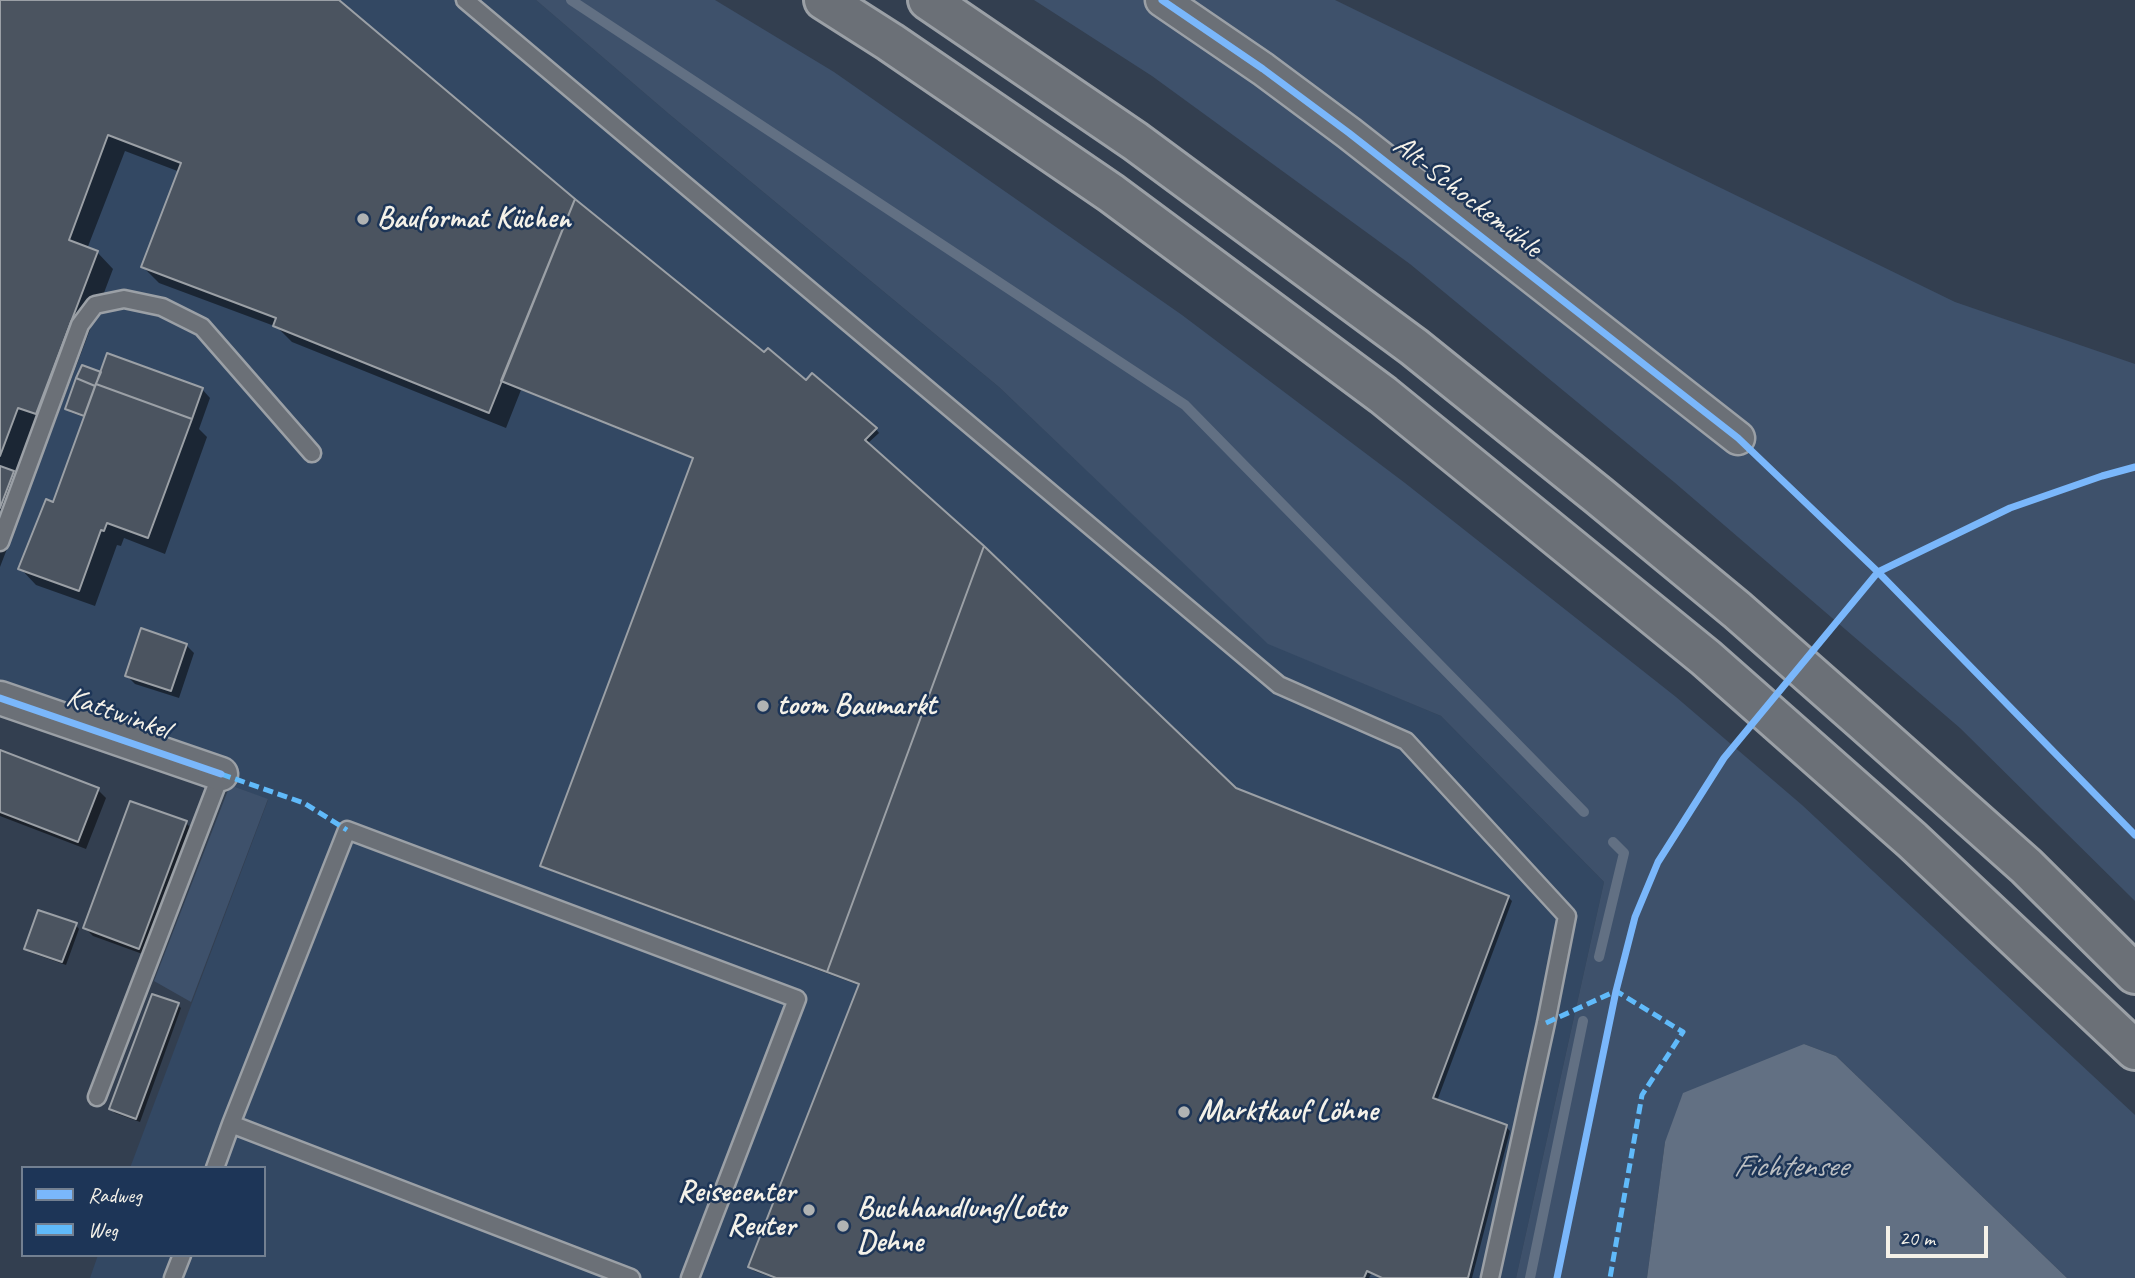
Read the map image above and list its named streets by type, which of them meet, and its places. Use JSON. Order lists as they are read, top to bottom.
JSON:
{
  "streets": {
    "street": ["Alt-Schockemühle", "Kattwinkel"]
  },
  "water": ["Fichtensee"],
  "places": [
    "Bauformat Küchen",
    "toom Baumarkt",
    "Marktkauf Löhne",
    "Reisecenter Reuter",
    "Buchhandlung/Lotto Dehne"
  ],
  "legend": ["Radweg", "Weg"],
  "scale_bar": "20 m"
}
